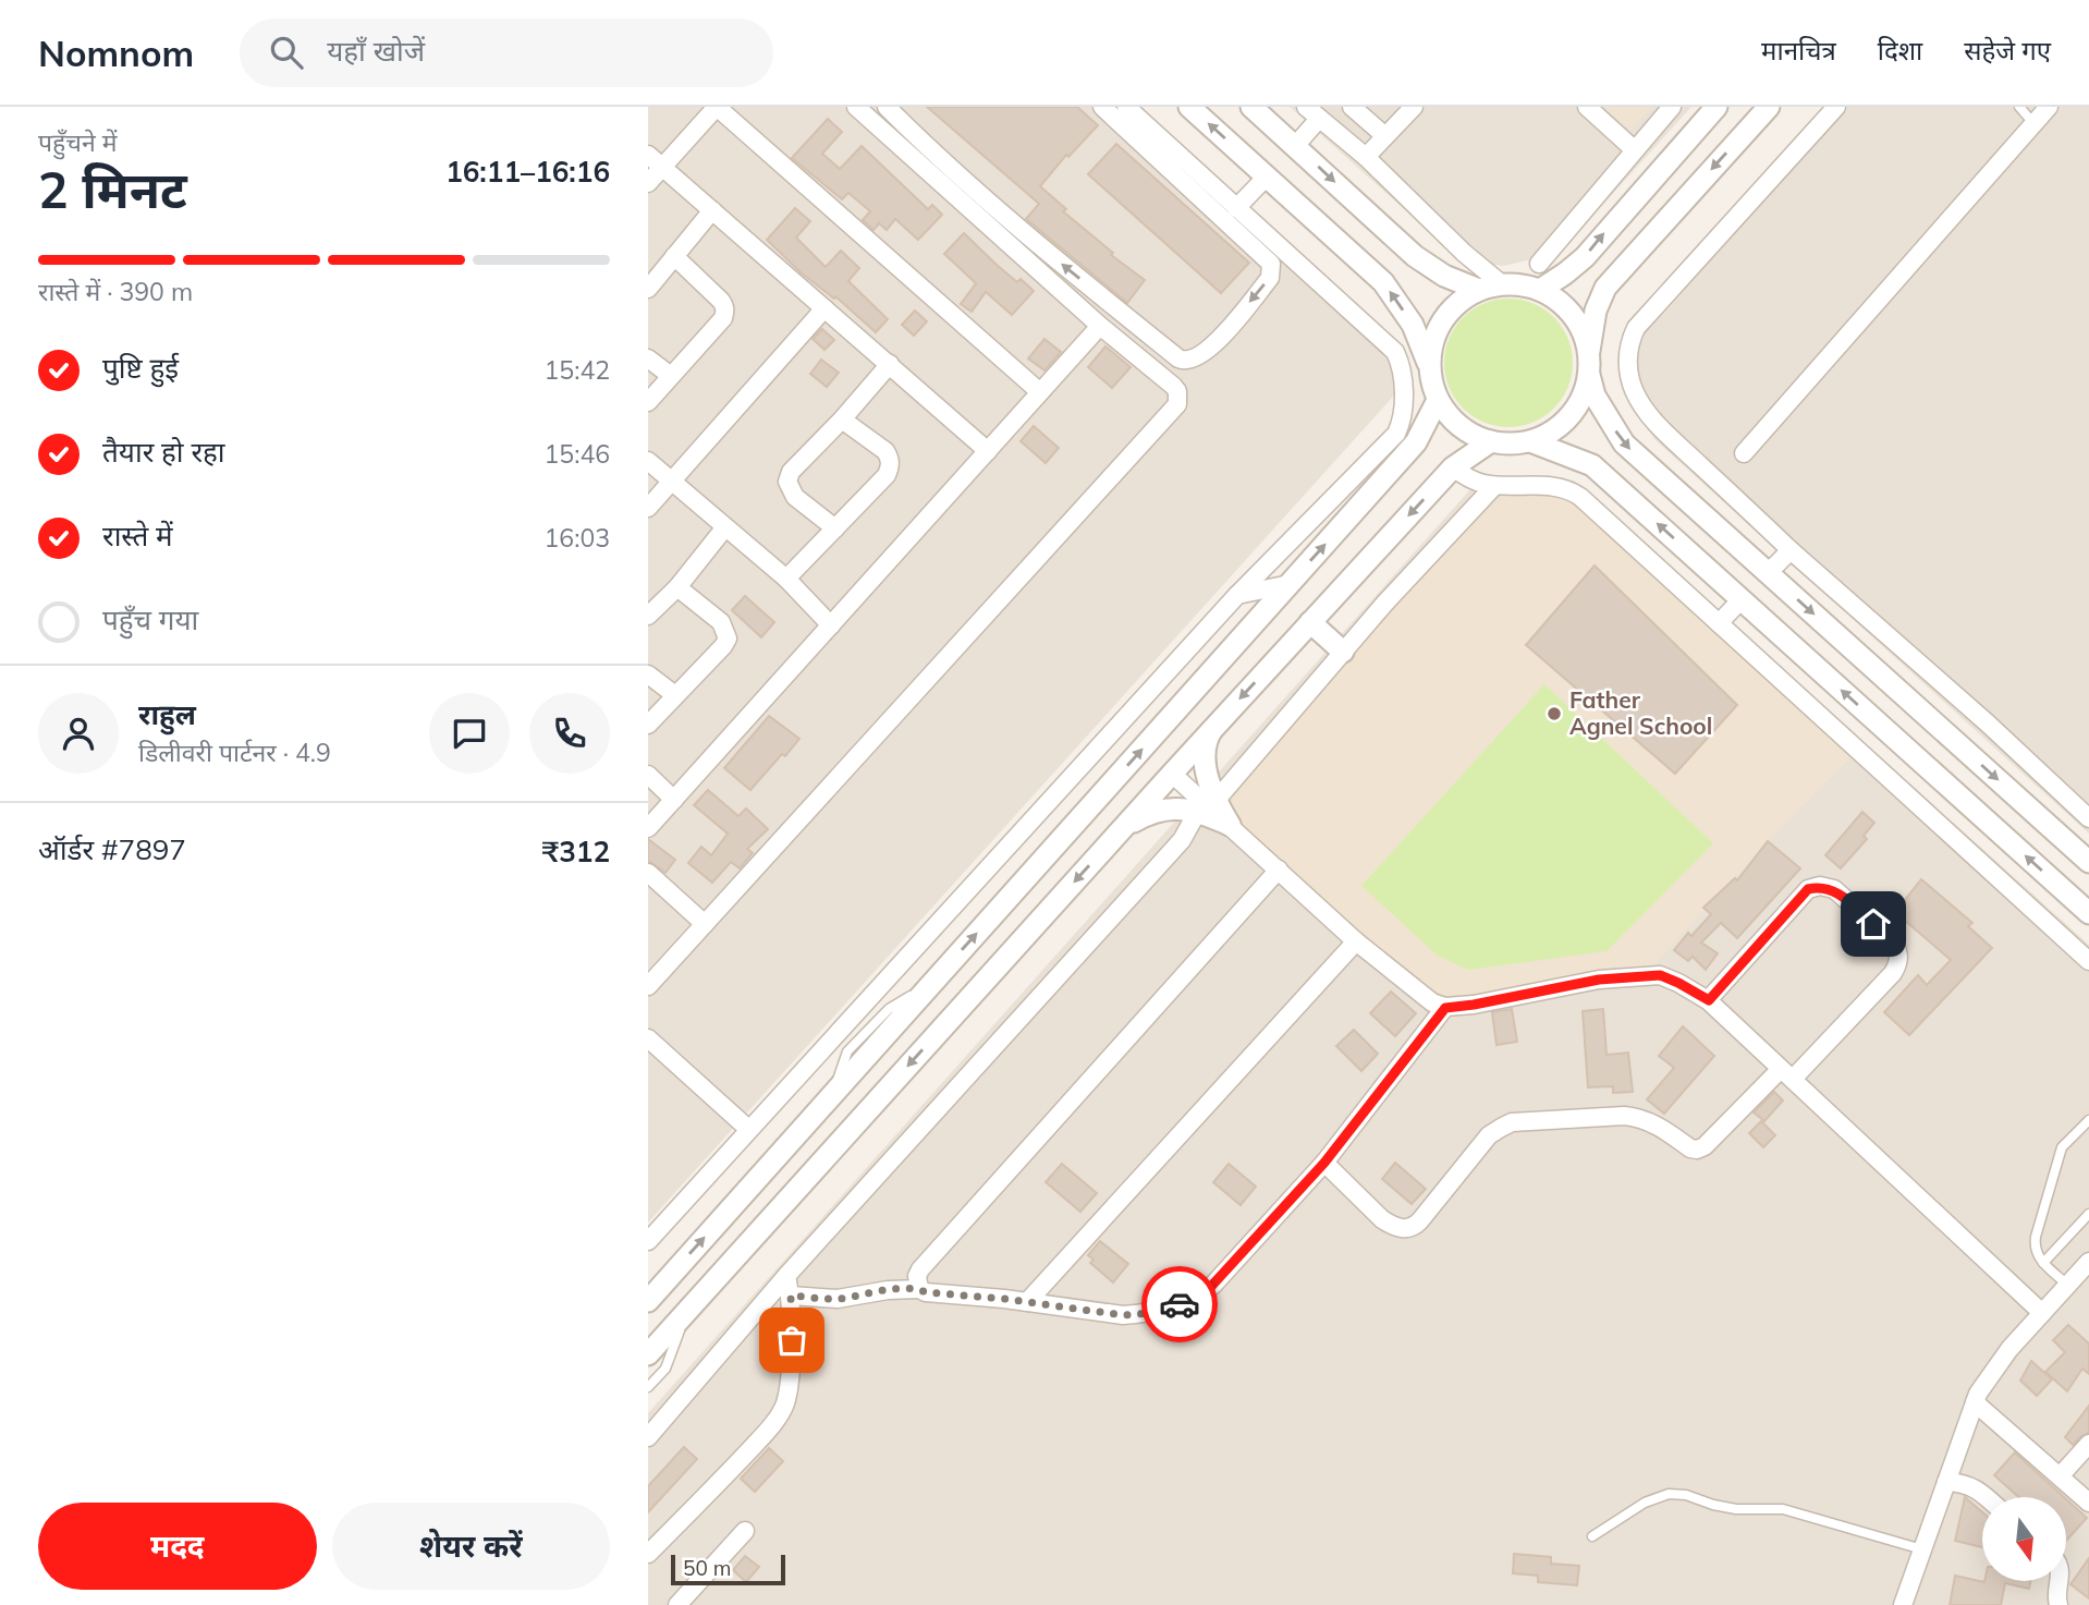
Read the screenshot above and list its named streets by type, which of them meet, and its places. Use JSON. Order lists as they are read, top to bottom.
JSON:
{
  "places": ["Father Agnel School"],
  "scale_bar": "50 m",
  "north": "bottom",
  "page": {
    "header": "Nomnom",
    "search": "यहाँ खोजें",
    "nav": ["मानचित्र", "दिशा", "सहेजे गए"],
    "heading": ["2 मिनट", "पहुँचने में", "16:11–16:16"],
    "panel": [
      "राहुल",
      "डिलीवरी पार्टनर · 4.9",
      "ऑर्डर #7897",
      "₹312"
    ],
    "bar": "रास्ते में · 390 m",
    "list": [
      ["पुष्टि हुई", "15:42"],
      ["तैयार हो रहा", "15:46"],
      ["रास्ते में", "16:03"],
      "पहुँच गया"
    ],
    "buttons": ["मदद", "शेयर करें"],
    "scale": "50 m"
  }
}
